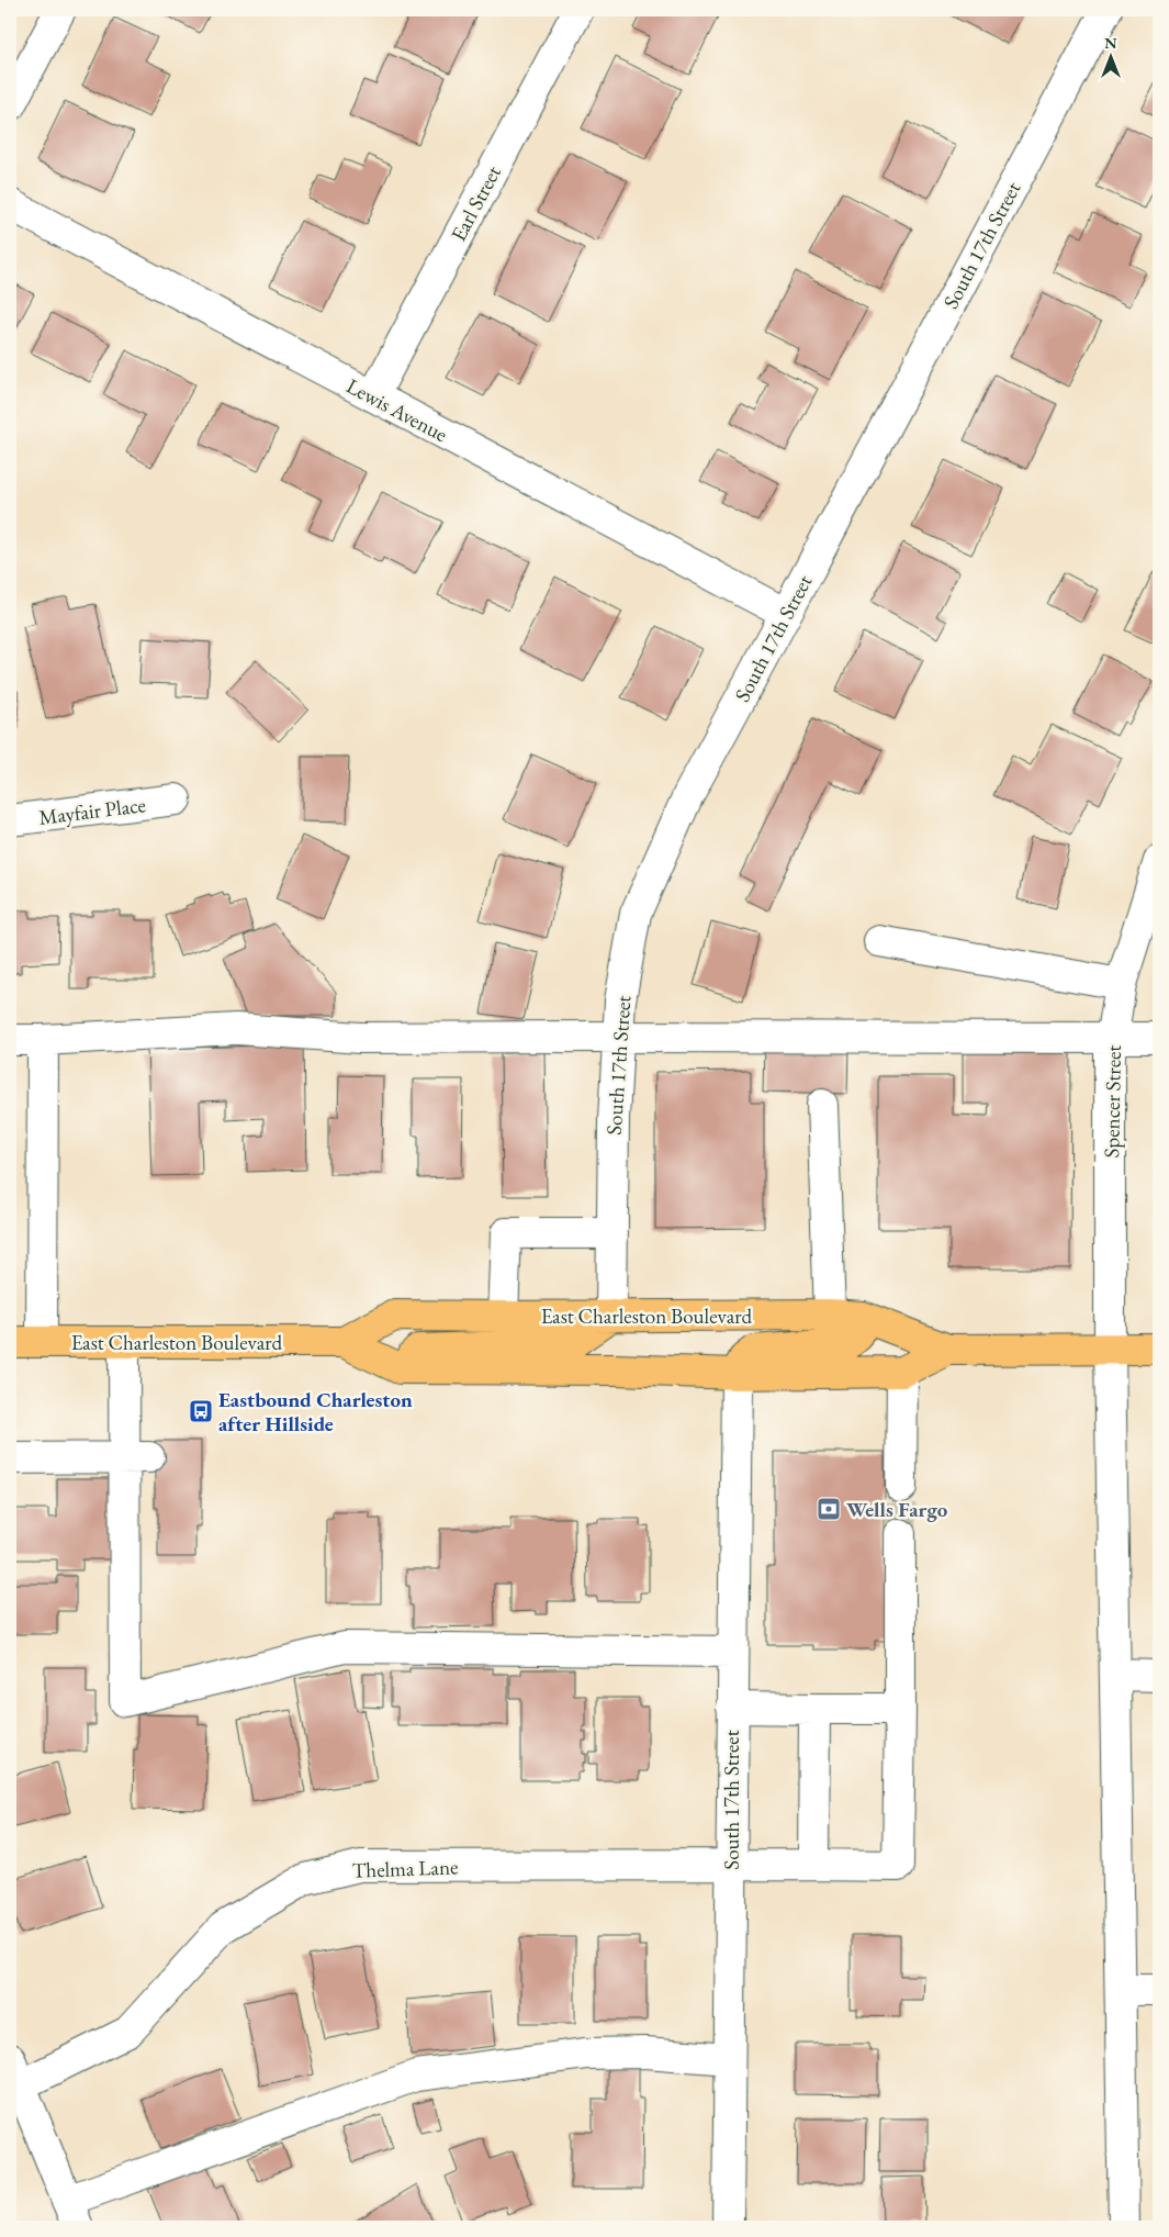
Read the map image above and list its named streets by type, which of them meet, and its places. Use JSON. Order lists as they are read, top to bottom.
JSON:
{
  "streets": {
    "main road": ["East Charleston Boulevard"],
    "street": [
      "Earl Street",
      "South 17th Street",
      "Lewis Avenue",
      "Mayfair Place",
      "Spencer Street",
      "Thelma Lane"
    ]
  },
  "crossings": [
    ["Earl Street", "Lewis Avenue"],
    ["South 17th Street", "Lewis Avenue"],
    ["South 17th Street", "East Charleston Boulevard"],
    ["South 17th Street", "Thelma Lane"],
    ["Spencer Street", "East Charleston Boulevard"]
  ],
  "places": {
    "bus stop": ["Eastbound Charleston after Hillside"],
    "bank": ["Wells Fargo"]
  },
  "north": "top"
}
